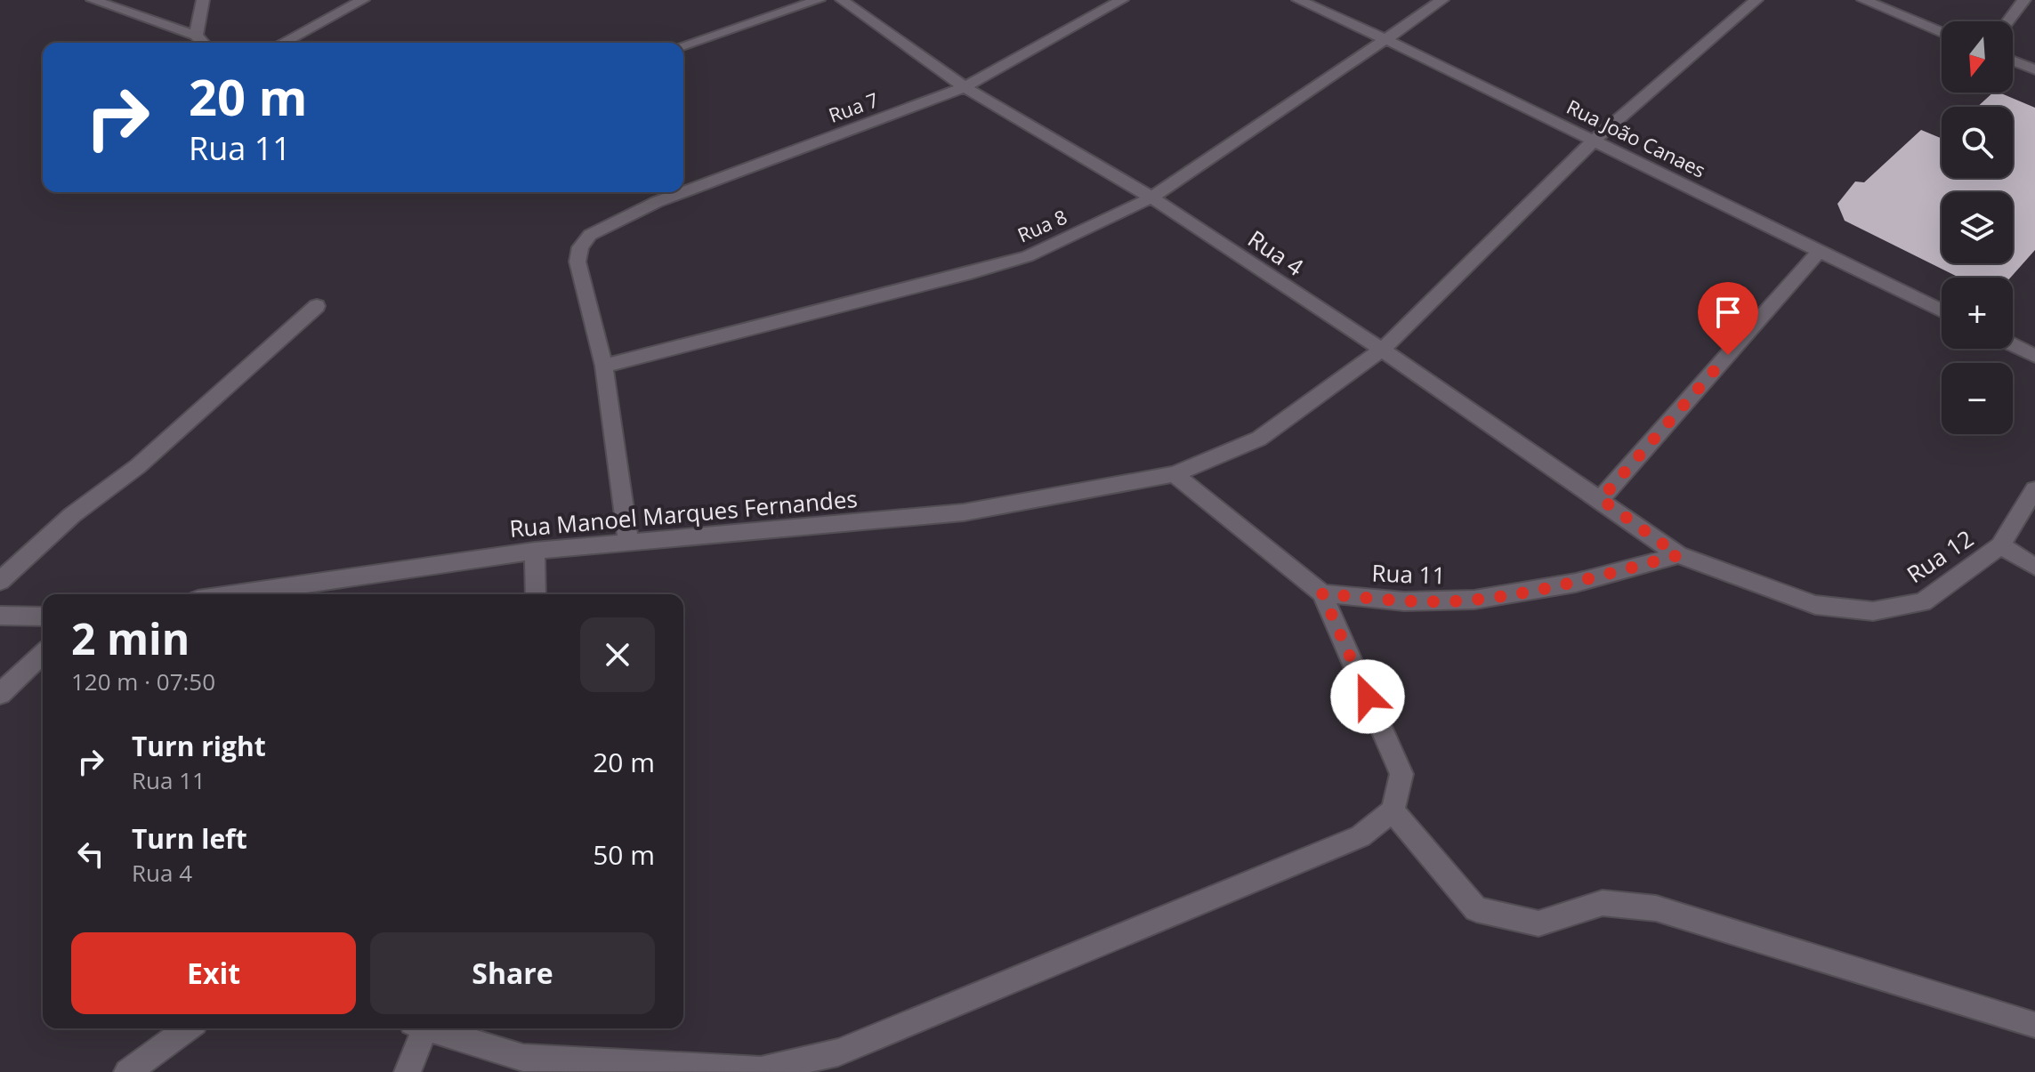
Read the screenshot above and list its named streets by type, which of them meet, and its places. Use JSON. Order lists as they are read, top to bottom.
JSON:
{
  "streets": {
    "street": [
      "Rua 7",
      "Rua João Canaes",
      "Rua 8",
      "Rua 4",
      "Rua Manoel Marques Fernandes",
      "Rua 12",
      "Rua 11"
    ]
  },
  "crossings": [
    ["Rua 7", "Rua 8"],
    ["Rua 7", "Rua 4"],
    ["Rua João Canaes", "Rua 8"],
    ["Rua João Canaes", "Rua Manoel Marques Fernandes"],
    ["Rua 8", "Rua 4"],
    ["Rua 4", "Rua Manoel Marques Fernandes"],
    ["Rua 4", "Rua 12"],
    ["Rua 4", "Rua 11"],
    ["Rua 12", "Rua 11"]
  ],
  "north": "bottom",
  "page": {
    "map_buttons": ["+", "−"],
    "turn": ["20 m", "Rua 11"],
    "heading": ["2 min", "120 m · 07:50"],
    "list": [
      {
        "name": "Turn right",
        "note": "Rua 11",
        "value": "20 m"
      },
      {
        "name": "Turn left",
        "note": "Rua 4",
        "value": "50 m"
      }
    ],
    "buttons": ["Exit", "Share"]
  }
}
